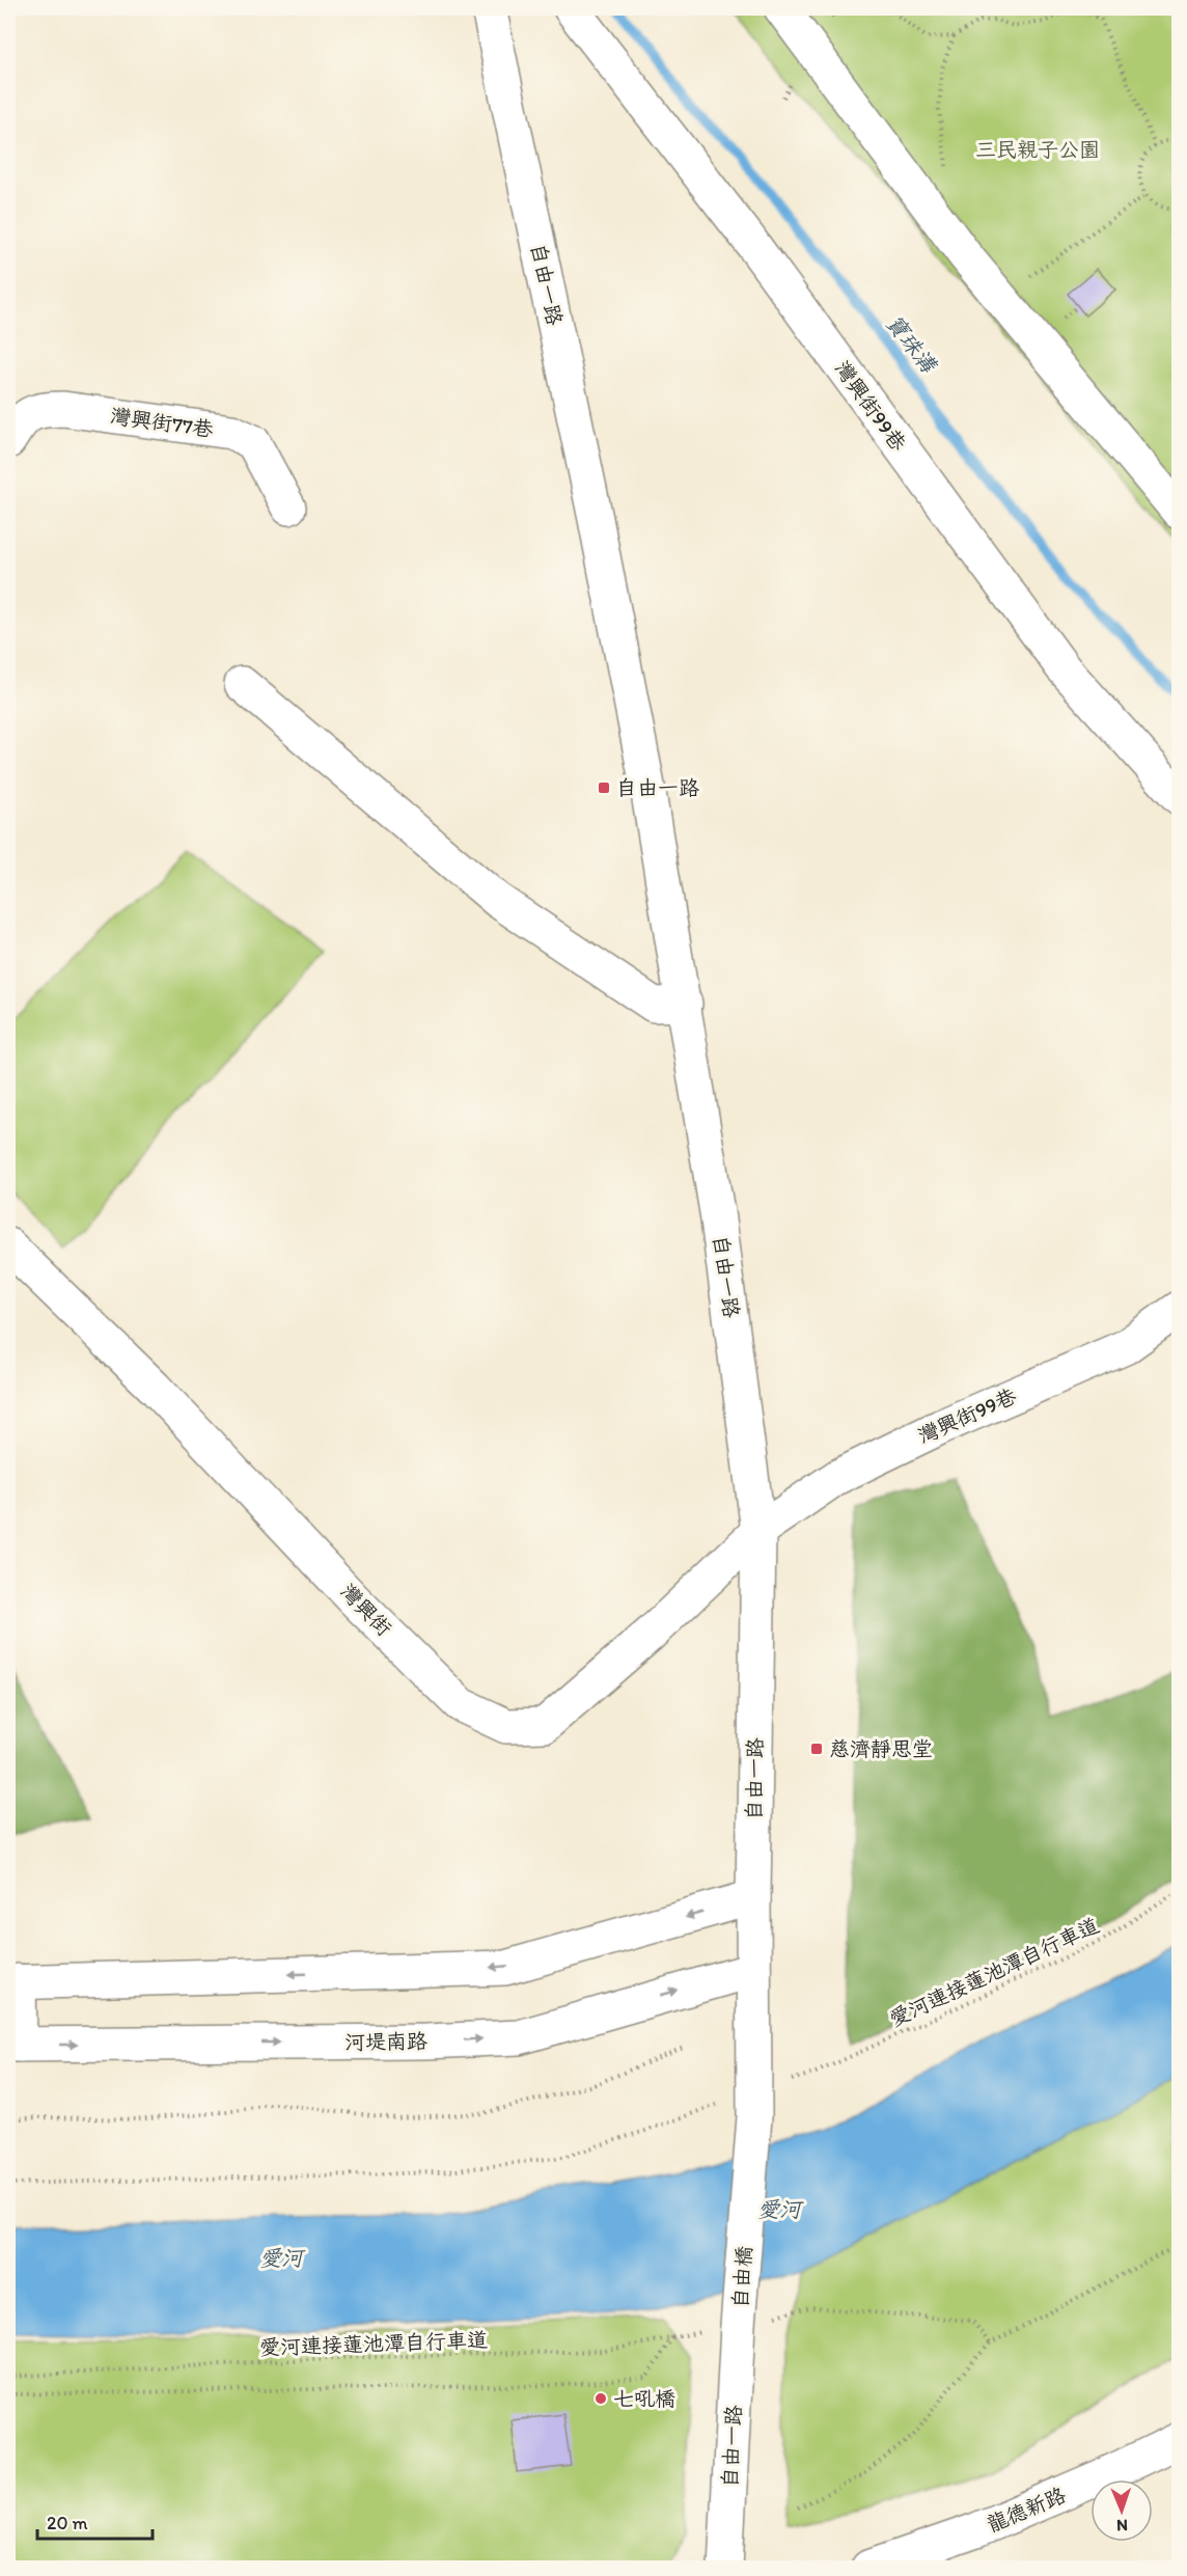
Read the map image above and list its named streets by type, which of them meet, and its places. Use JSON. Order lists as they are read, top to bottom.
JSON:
{
  "streets": {
    "street": [
      "自由一路",
      "灣興街99巷",
      "灣興街77巷",
      "灣興街",
      "河堤南路",
      "自由橋",
      "龍德新路"
    ],
    "path": ["愛河連接蓮池潭自行車道"]
  },
  "crossings": [
    ["自由一路", "灣興街99巷"],
    ["自由一路", "灣興街"],
    ["自由一路", "愛河連接蓮池潭自行車道"],
    ["自由一路", "河堤南路"],
    ["自由一路", "自由橋"],
    ["灣興街99巷", "灣興街"],
    ["愛河連接蓮池潭自行車道", "自由橋"]
  ],
  "water": ["寶珠溝", "愛河"],
  "parks": ["三民親子公園"],
  "places": {
    "transit": ["自由一路", "慈濟靜思堂"],
    "other": ["七吼橋"]
  },
  "scale_bar": "20 m",
  "north": "bottom"
}
